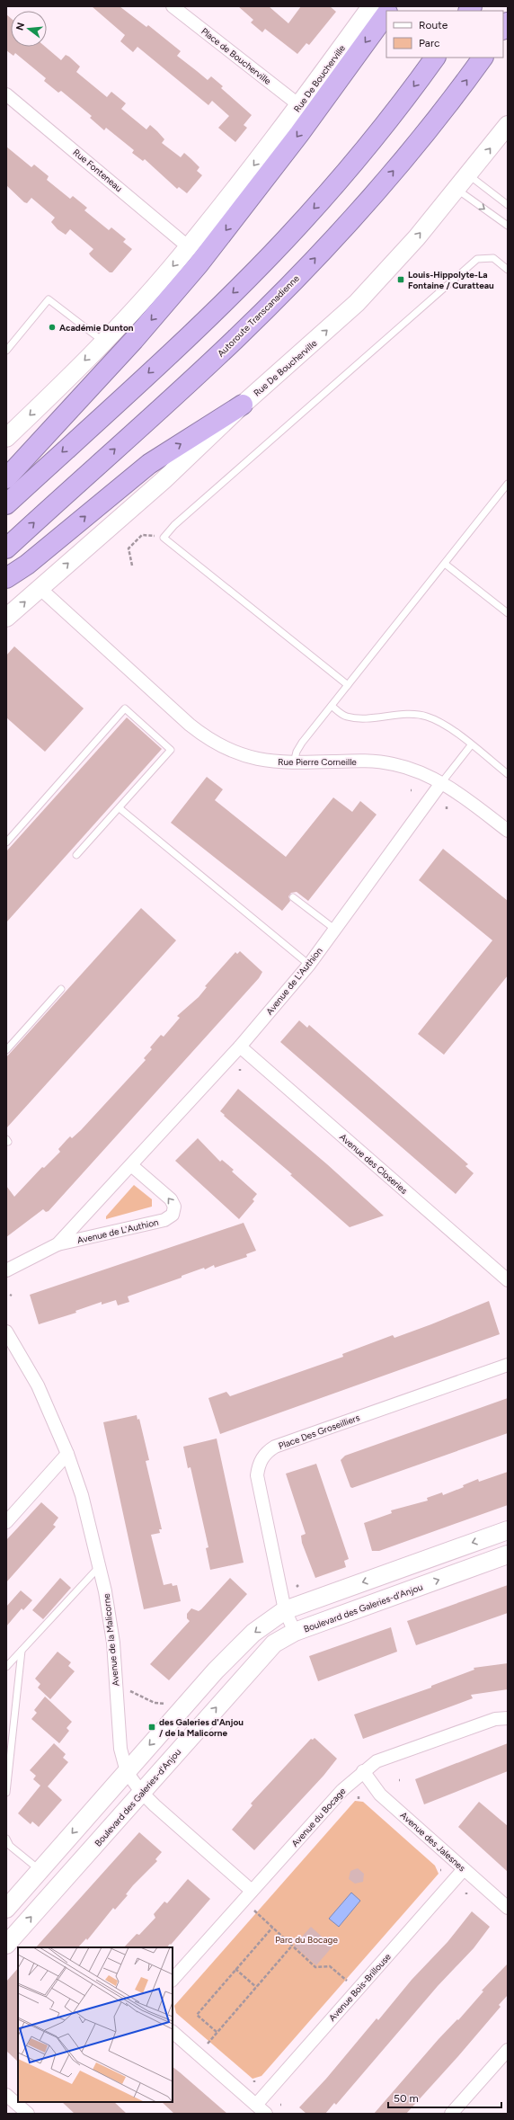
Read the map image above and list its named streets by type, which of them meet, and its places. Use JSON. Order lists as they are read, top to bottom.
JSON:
{
  "streets": {
    "highway": ["Autoroute Transcanadienne"],
    "street": [
      "Place de Boucherville",
      "Rue De Boucherville",
      "Rue Fonteneau",
      "Rue Pierre Corneille",
      "Avenue de L'Authion",
      "Avenue des Closeries",
      "Place Des Groseilliers",
      "Boulevard des Galeries-d'Anjou",
      "Avenue de la Malicorne",
      "Avenue du Bocage",
      "Avenue des Jalesnes",
      "Avenue Bois-Brillouse"
    ]
  },
  "crossings": [
    ["Place de Boucherville", "Rue De Boucherville"],
    ["Rue De Boucherville", "Rue Fonteneau"],
    ["Rue De Boucherville", "Rue Pierre Corneille"],
    ["Rue Pierre Corneille", "Avenue de L'Authion"],
    ["Avenue de L'Authion", "Avenue des Closeries"],
    ["Place Des Groseilliers", "Boulevard des Galeries-d'Anjou"],
    ["Boulevard des Galeries-d'Anjou", "Avenue de la Malicorne"],
    ["Avenue de la Malicorne", "Avenue du Bocage"],
    ["Avenue du Bocage", "Avenue des Jalesnes"],
    ["Avenue des Jalesnes", "Avenue Bois-Brillouse"]
  ],
  "parks": ["Parc du Bocage"],
  "places": {
    "transit": ["Louis-Hippolyte-La Fontaine / Curatteau", "des Galeries d'Anjou / de la Malicorne"],
    "other": ["Académie Dunton"]
  },
  "legend": ["Route", "Parc"],
  "scale_bar": "50 m",
  "north": "left"
}
